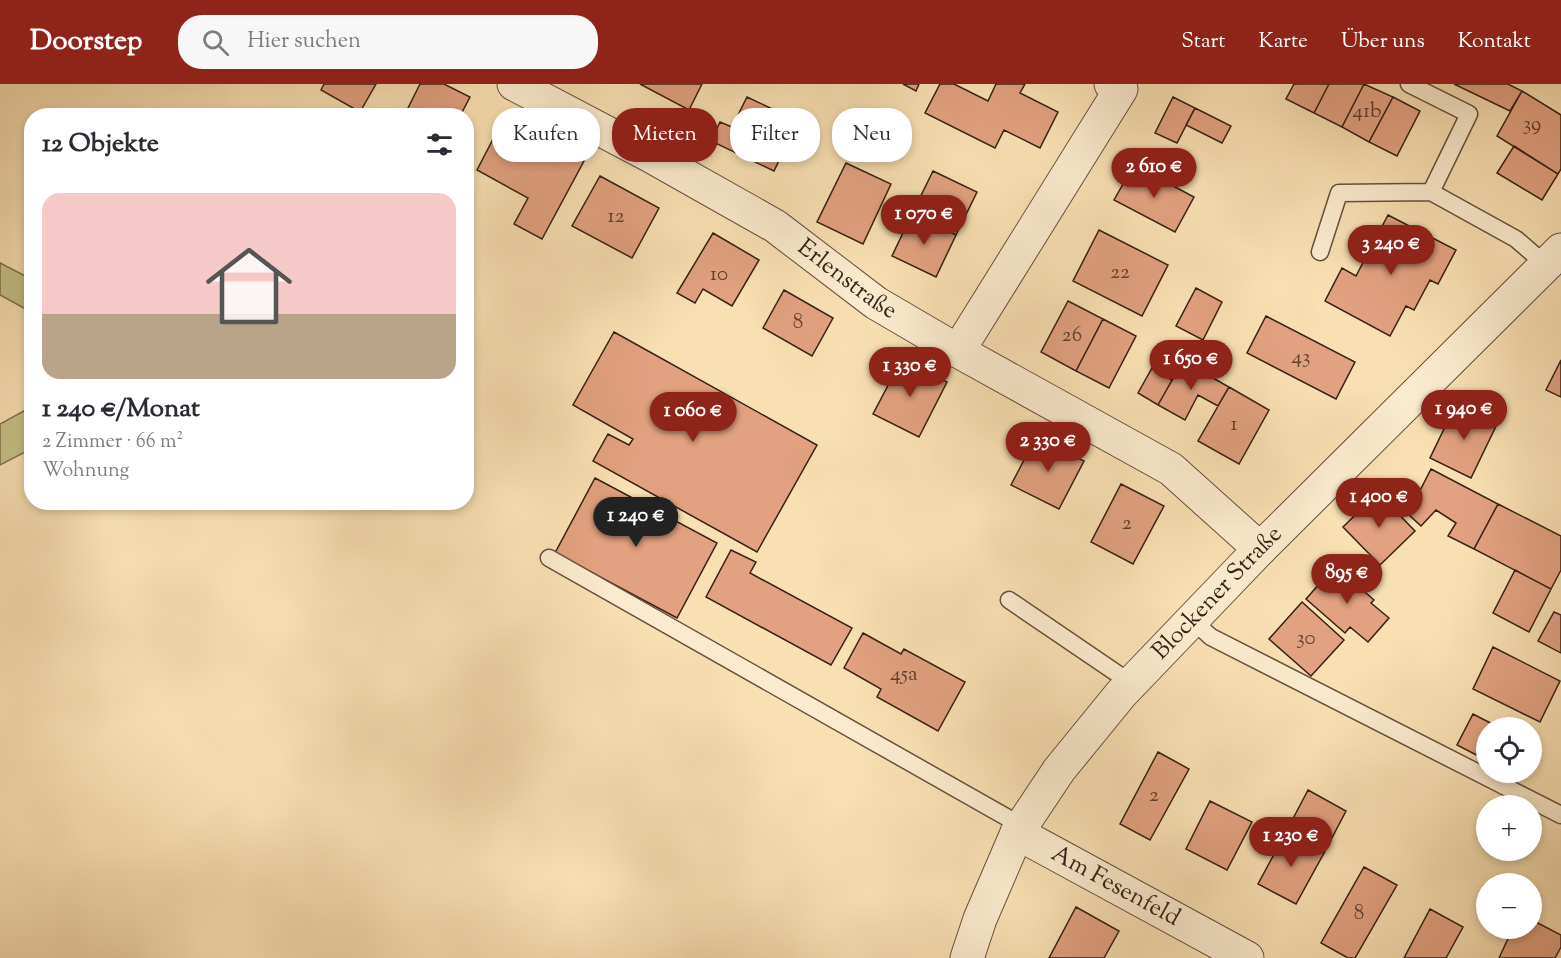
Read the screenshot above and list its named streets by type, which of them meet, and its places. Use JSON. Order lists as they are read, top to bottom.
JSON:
{
  "streets": {
    "street": ["Erlenstraße", "Blockener Straße", "Am Fesenfeld"]
  },
  "crossings": [
    ["Erlenstraße", "Blockener Straße"],
    ["Blockener Straße", "Am Fesenfeld"]
  ],
  "house_numbers": [
    "41b",
    "39",
    "12",
    "22",
    "10",
    "8",
    "26",
    "43",
    "1",
    "2",
    "30",
    "45a",
    "2",
    "8"
  ],
  "page": {
    "header": "Doorstep",
    "search": "Hier suchen",
    "nav": [
      "Start",
      "Karte",
      "Über uns",
      "Kontakt"
    ],
    "chip": [
      "Kaufen",
      "Mieten",
      "Filter",
      "Neu"
    ],
    "heading": "12 Objekte",
    "price": [
      "2 610 €",
      "1 070 €",
      "3 240 €",
      "1 650 €",
      "1 330 €",
      "1 940 €",
      "1 060 €",
      "2 330 €",
      "1 400 €",
      "1 240 €",
      "895 €",
      "1 230 €"
    ],
    "list": [
      {
        "name": "1 240 €/Monat",
        "note": "2 Zimmer · 66 m² · Wohnung"
      }
    ],
    "map_buttons": ["+", "−"]
  }
}
